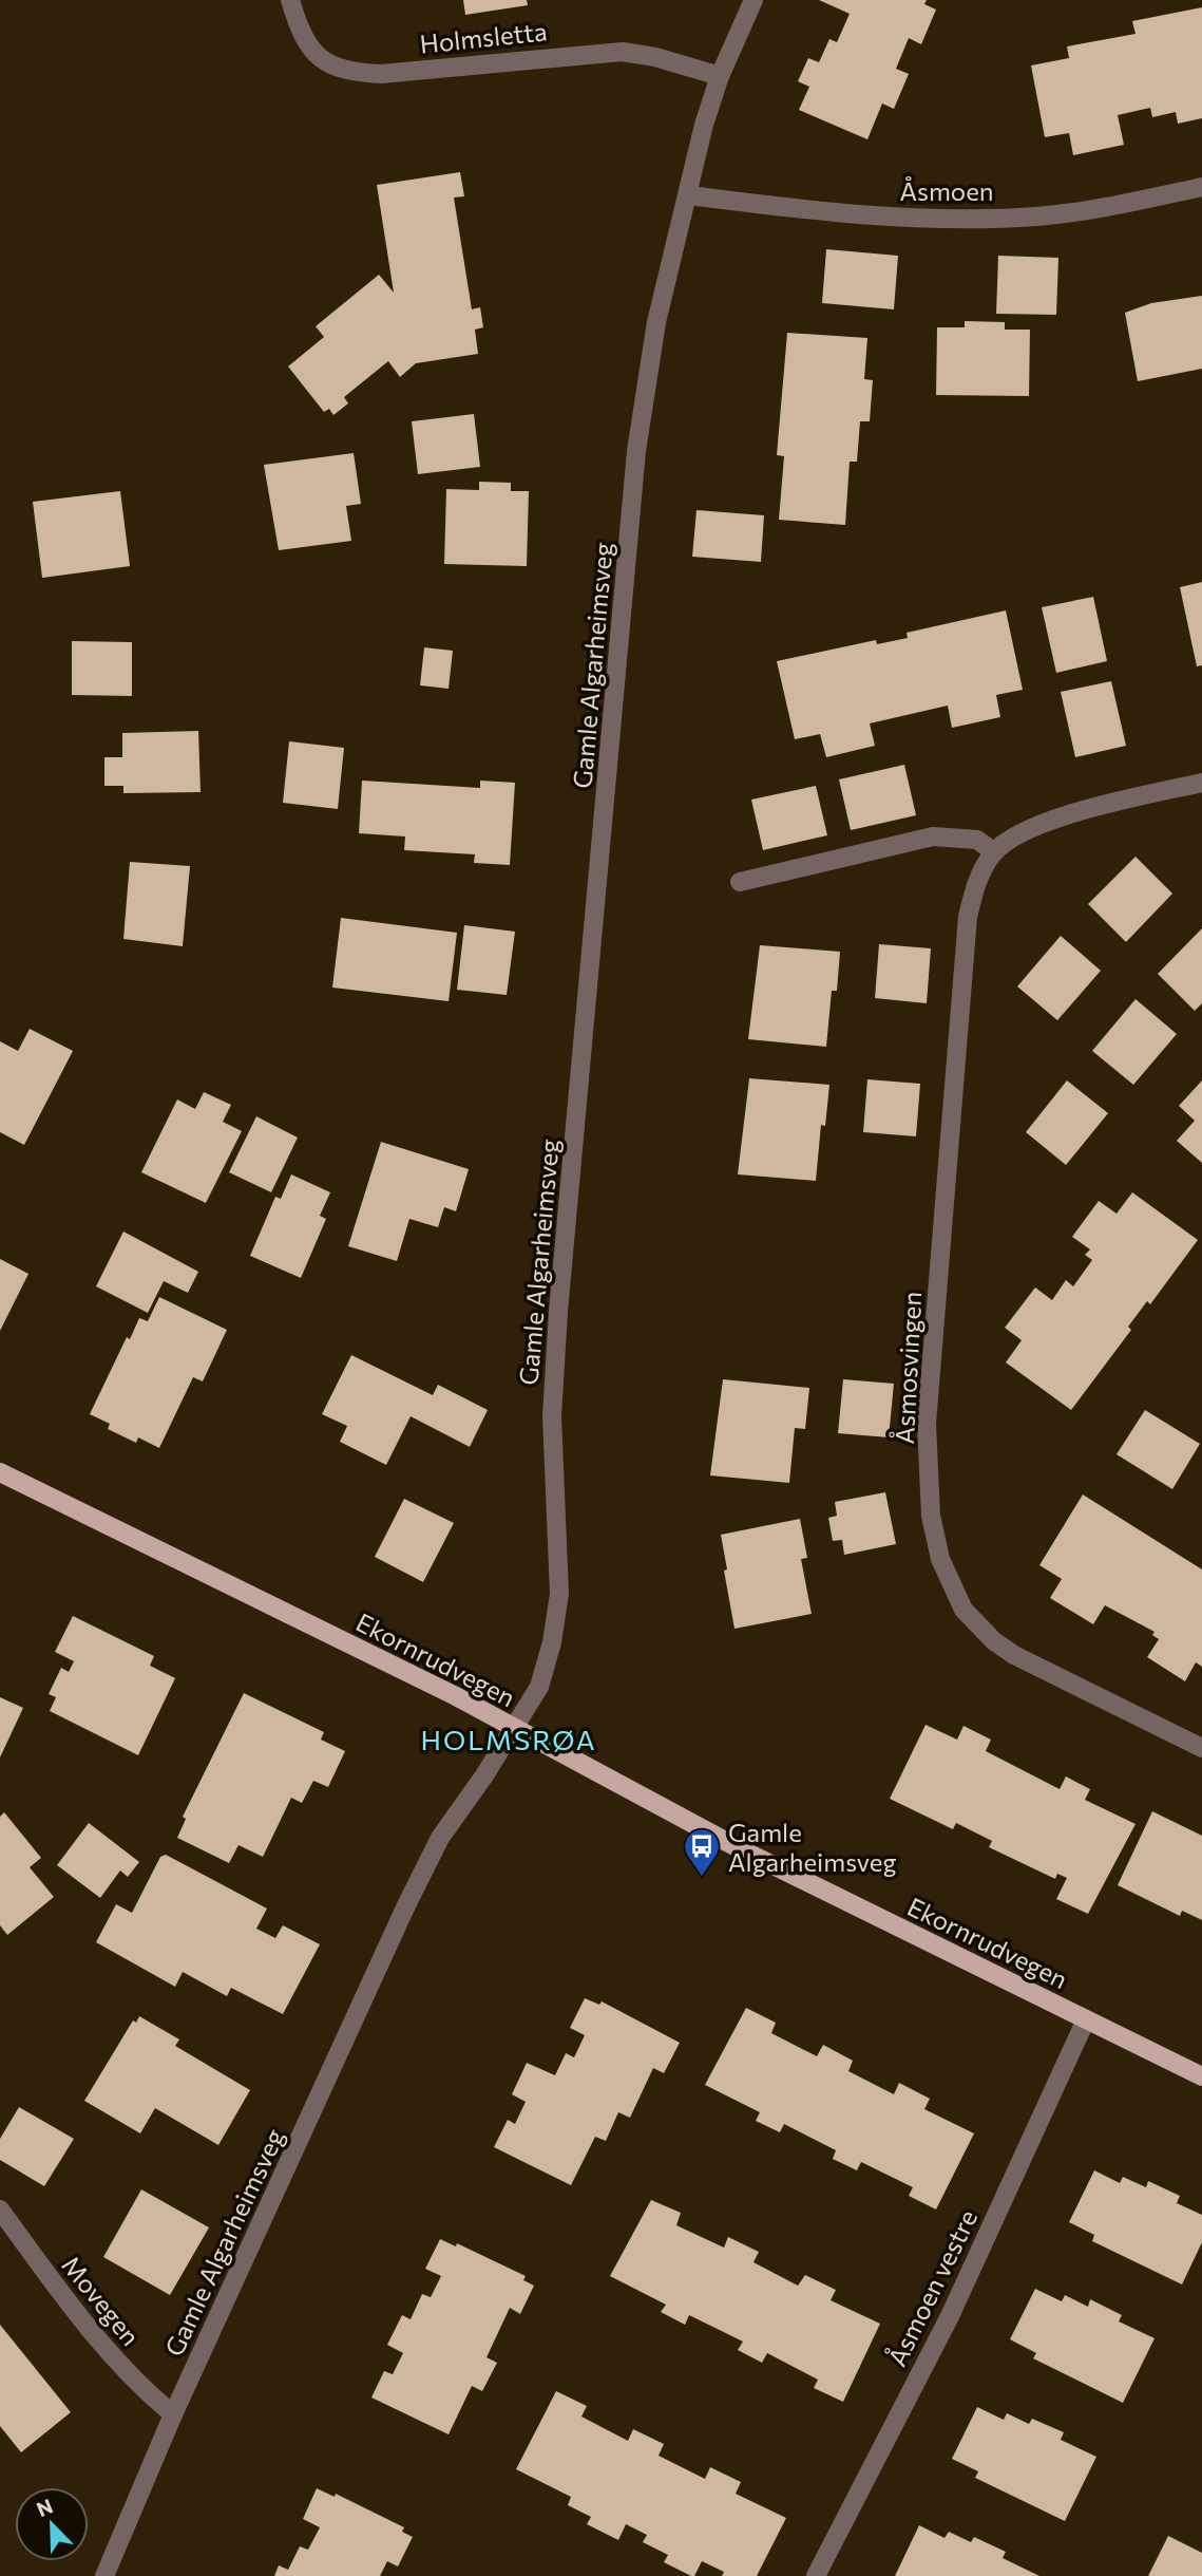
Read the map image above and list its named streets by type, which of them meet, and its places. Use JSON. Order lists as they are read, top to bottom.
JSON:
{
  "streets": {
    "main road": ["Ekornrudvegen"],
    "street": [
      "Holmsletta",
      "Åsmoen",
      "Gamle Algarheimsveg",
      "Åsmosvingen",
      "Åsmoen vestre",
      "Movegen"
    ]
  },
  "crossings": [
    ["Holmsletta", "Gamle Algarheimsveg"],
    ["Åsmoen", "Gamle Algarheimsveg"],
    ["Gamle Algarheimsveg", "Ekornrudvegen"],
    ["Gamle Algarheimsveg", "Movegen"],
    ["Ekornrudvegen", "Åsmoen vestre"]
  ],
  "districts": ["HOLMSRØA"],
  "places": {
    "bus stop": ["Gamle Algarheimsveg"]
  },
  "north": "top left"
}
